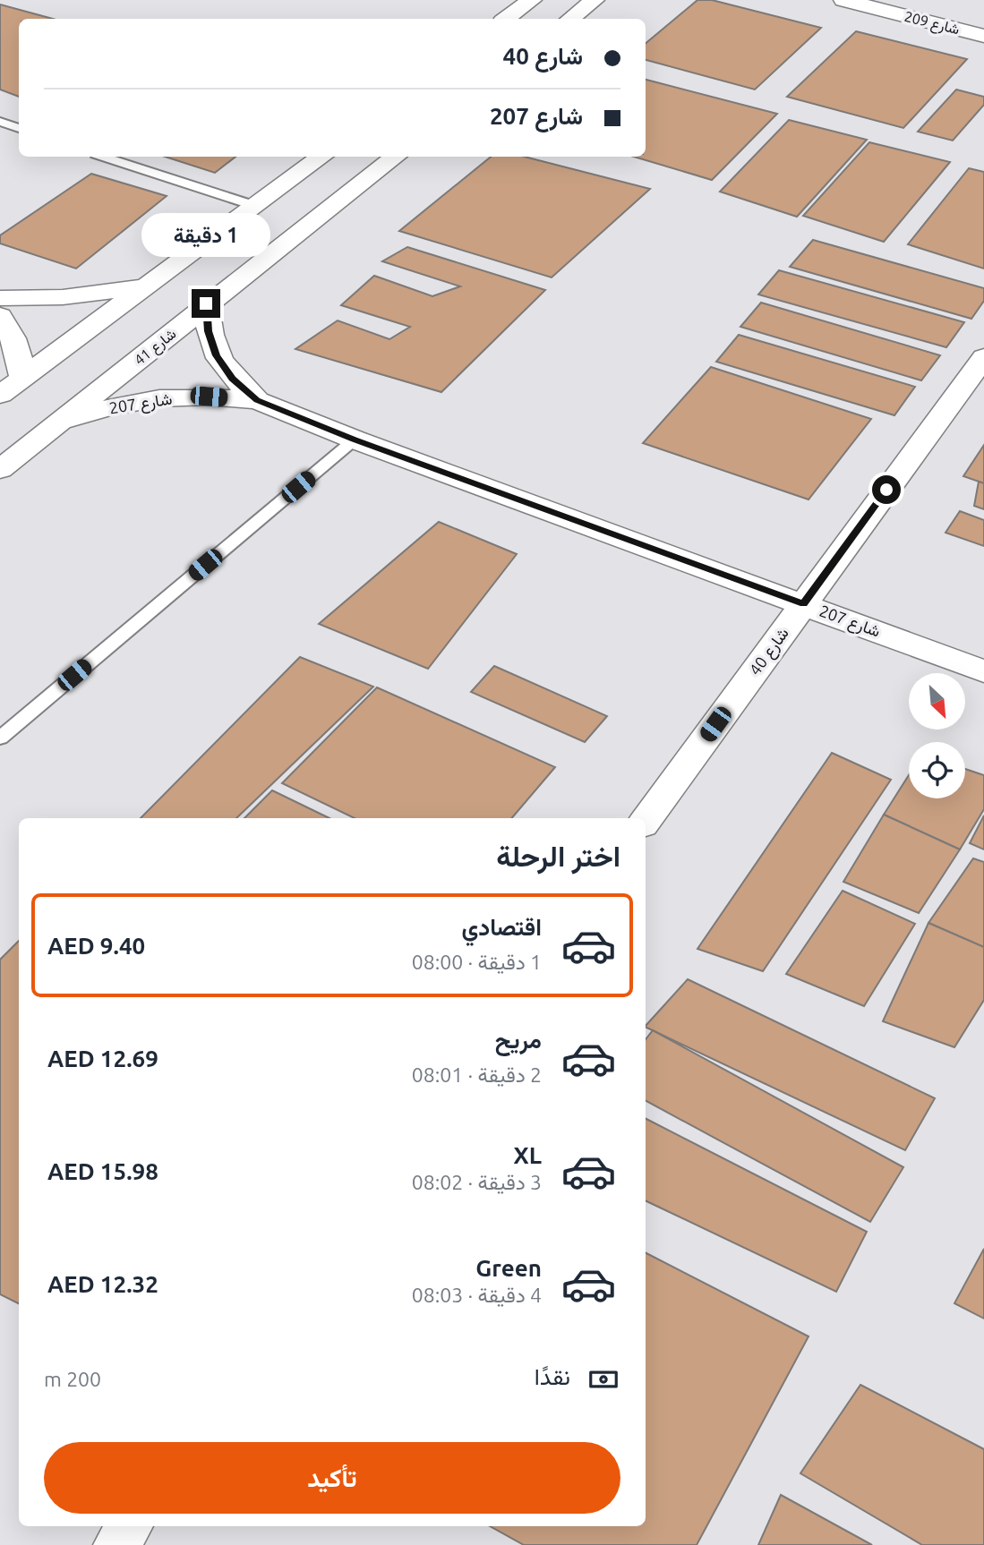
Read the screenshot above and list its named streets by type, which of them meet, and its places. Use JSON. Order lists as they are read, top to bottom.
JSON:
{
  "streets": {
    "street": [
      "شارع 209",
      "شارع 41",
      "شارع 207",
      "شارع 40"
    ]
  },
  "crossings": [
    ["شارع 41", "شارع 207"],
    ["شارع 207", "شارع 40"]
  ],
  "north": "bottom right",
  "page": {
    "banner": ["شارع 40", "شارع 207"],
    "bubble": "1 دقيقة",
    "heading": "اختر الرحلة",
    "list": [
      {
        "name": "اقتصادي",
        "note": "1 دقيقة · 08:00",
        "value": "AED 9.40"
      },
      {
        "name": "مريح",
        "note": "2 دقيقة · 08:01",
        "value": "AED 12.69"
      },
      {
        "name": "XL",
        "note": "3 دقيقة · 08:02",
        "value": "AED 15.98"
      },
      {
        "name": "Green",
        "note": "4 دقيقة · 08:03",
        "value": "AED 12.32"
      }
    ],
    "pay": ["نقدًا", "200 m"],
    "buttons": "تأكيد"
  }
}
